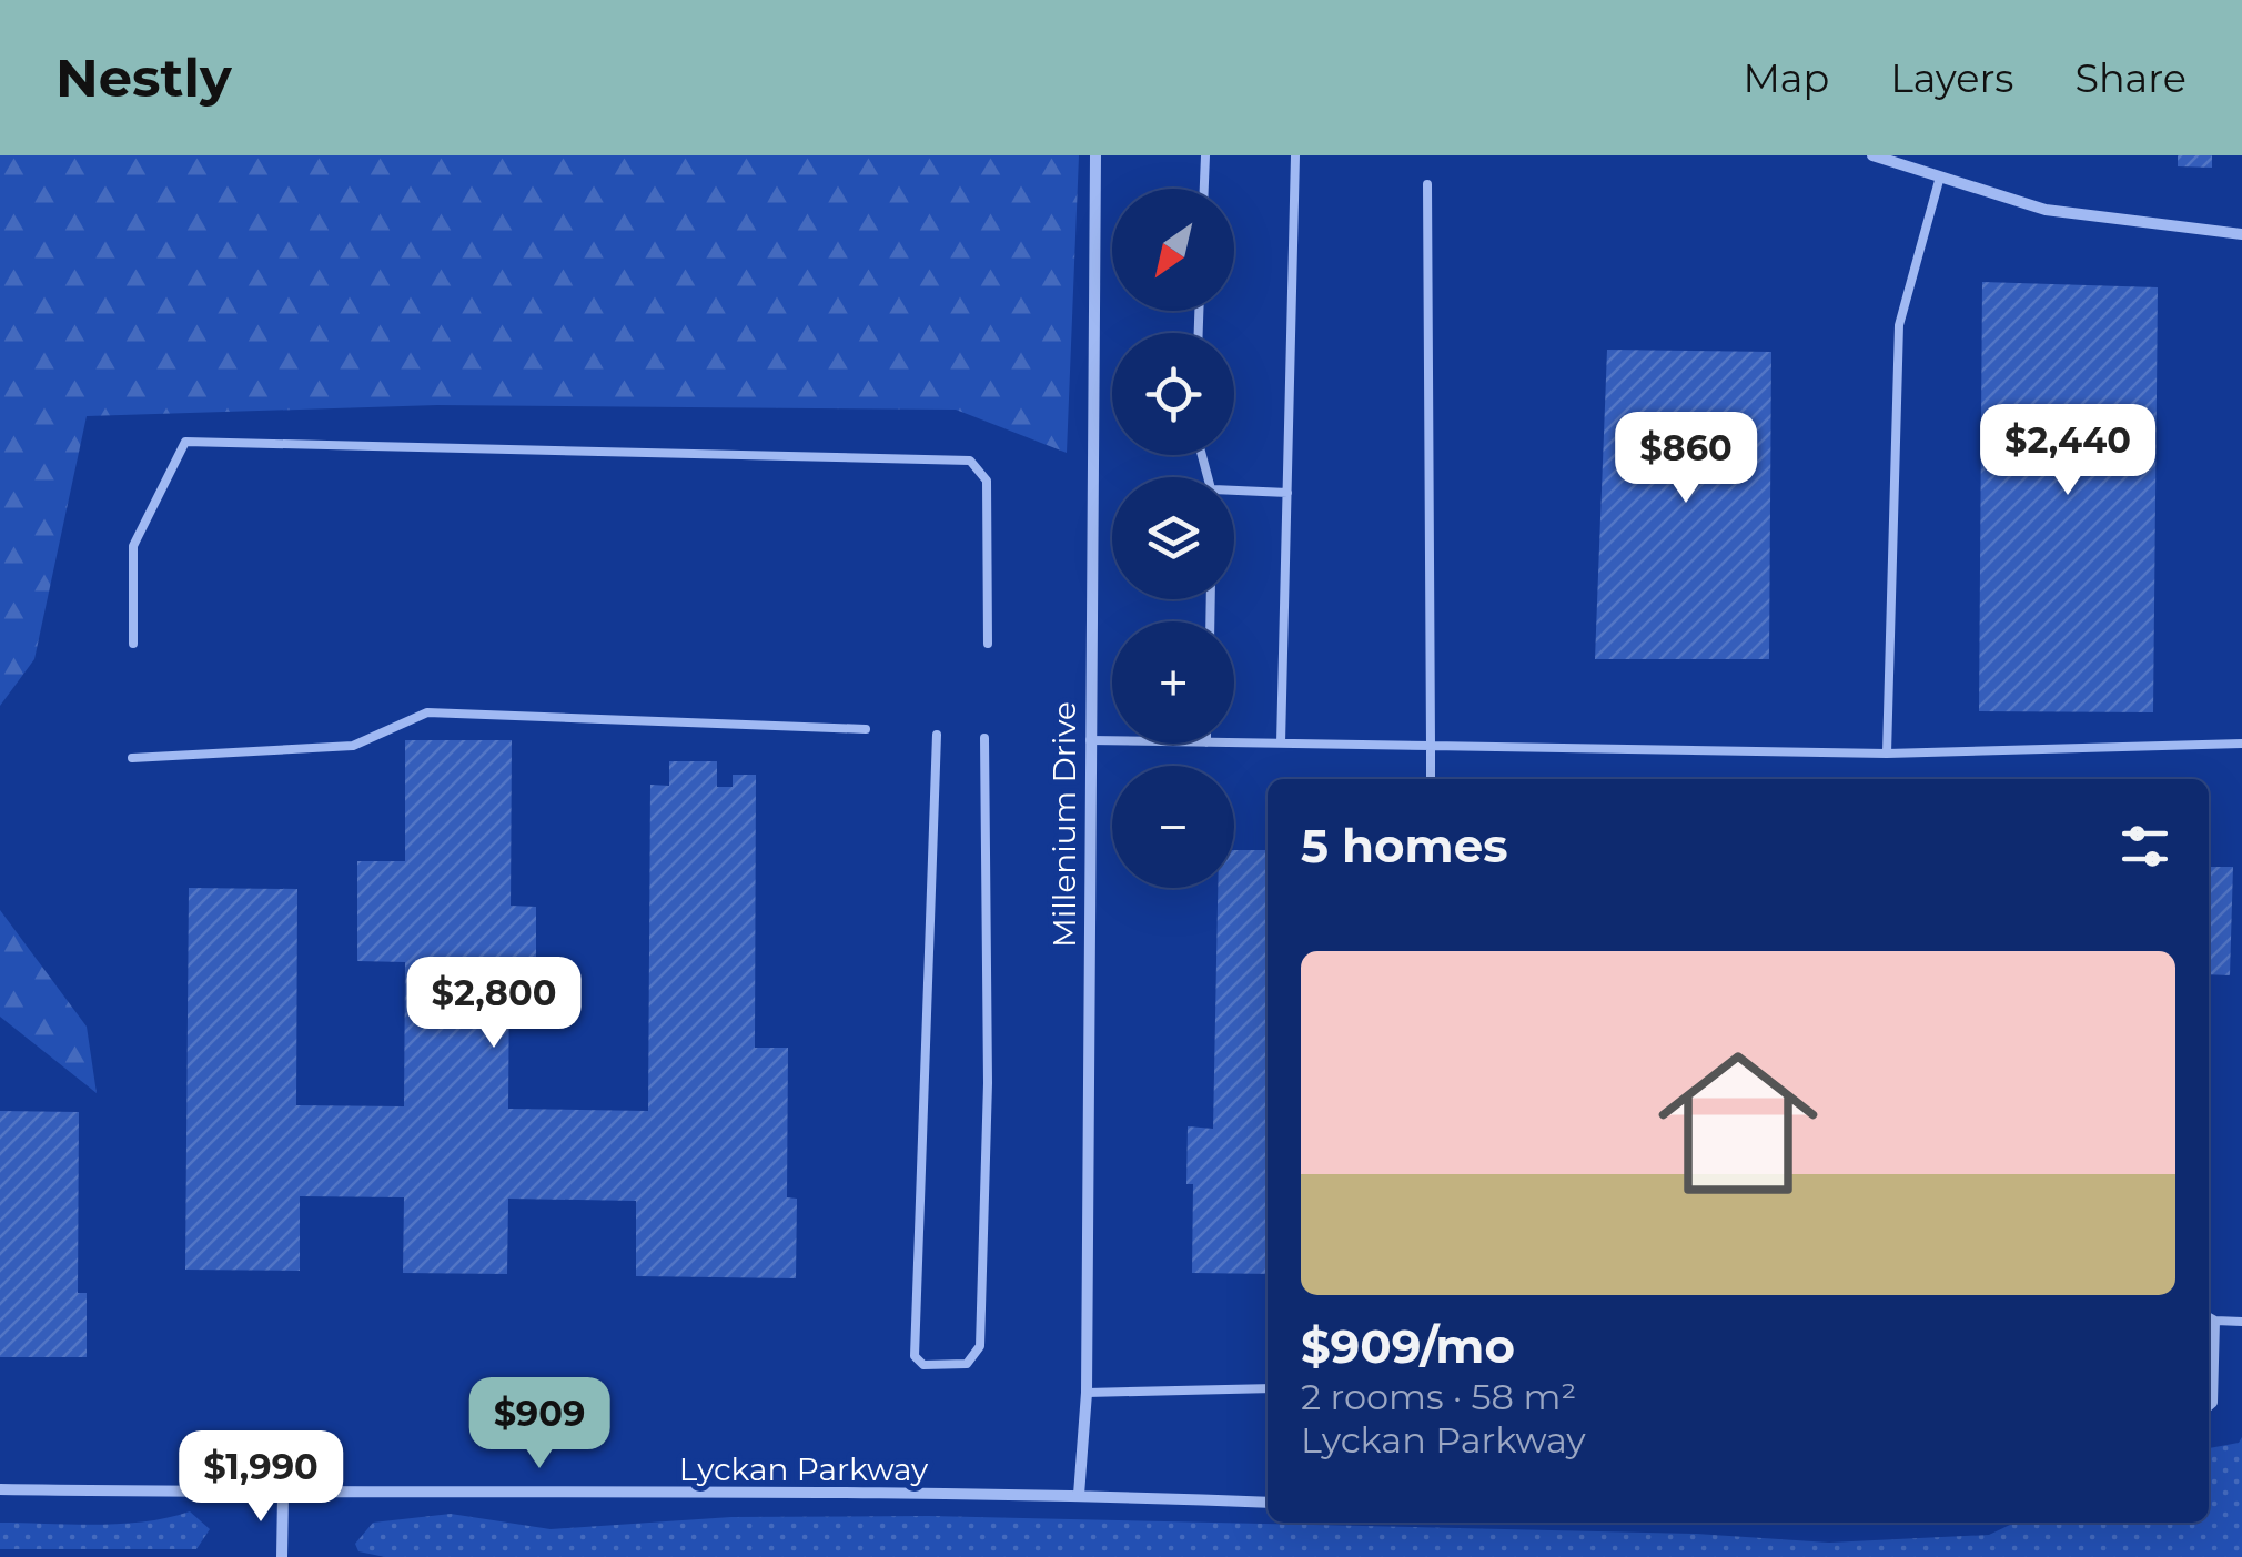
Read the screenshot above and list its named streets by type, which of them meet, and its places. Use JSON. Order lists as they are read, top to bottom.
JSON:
{
  "streets": {
    "street": ["Millenium Drive", "Lyckan Parkway"]
  },
  "crossings": [
    ["Millenium Drive", "Lyckan Parkway"]
  ],
  "north": "bottom left",
  "page": {
    "header": "Nestly",
    "nav": ["Map", "Layers", "Share"],
    "map_buttons": ["+", "−"],
    "price": [
      "$2,440",
      "$860",
      "$2,800",
      "$909",
      "$1,990"
    ],
    "heading": "5 homes",
    "list": [
      {
        "name": "$909/mo",
        "note": "2 rooms · 58 m² · Lyckan Parkway"
      }
    ]
  }
}
